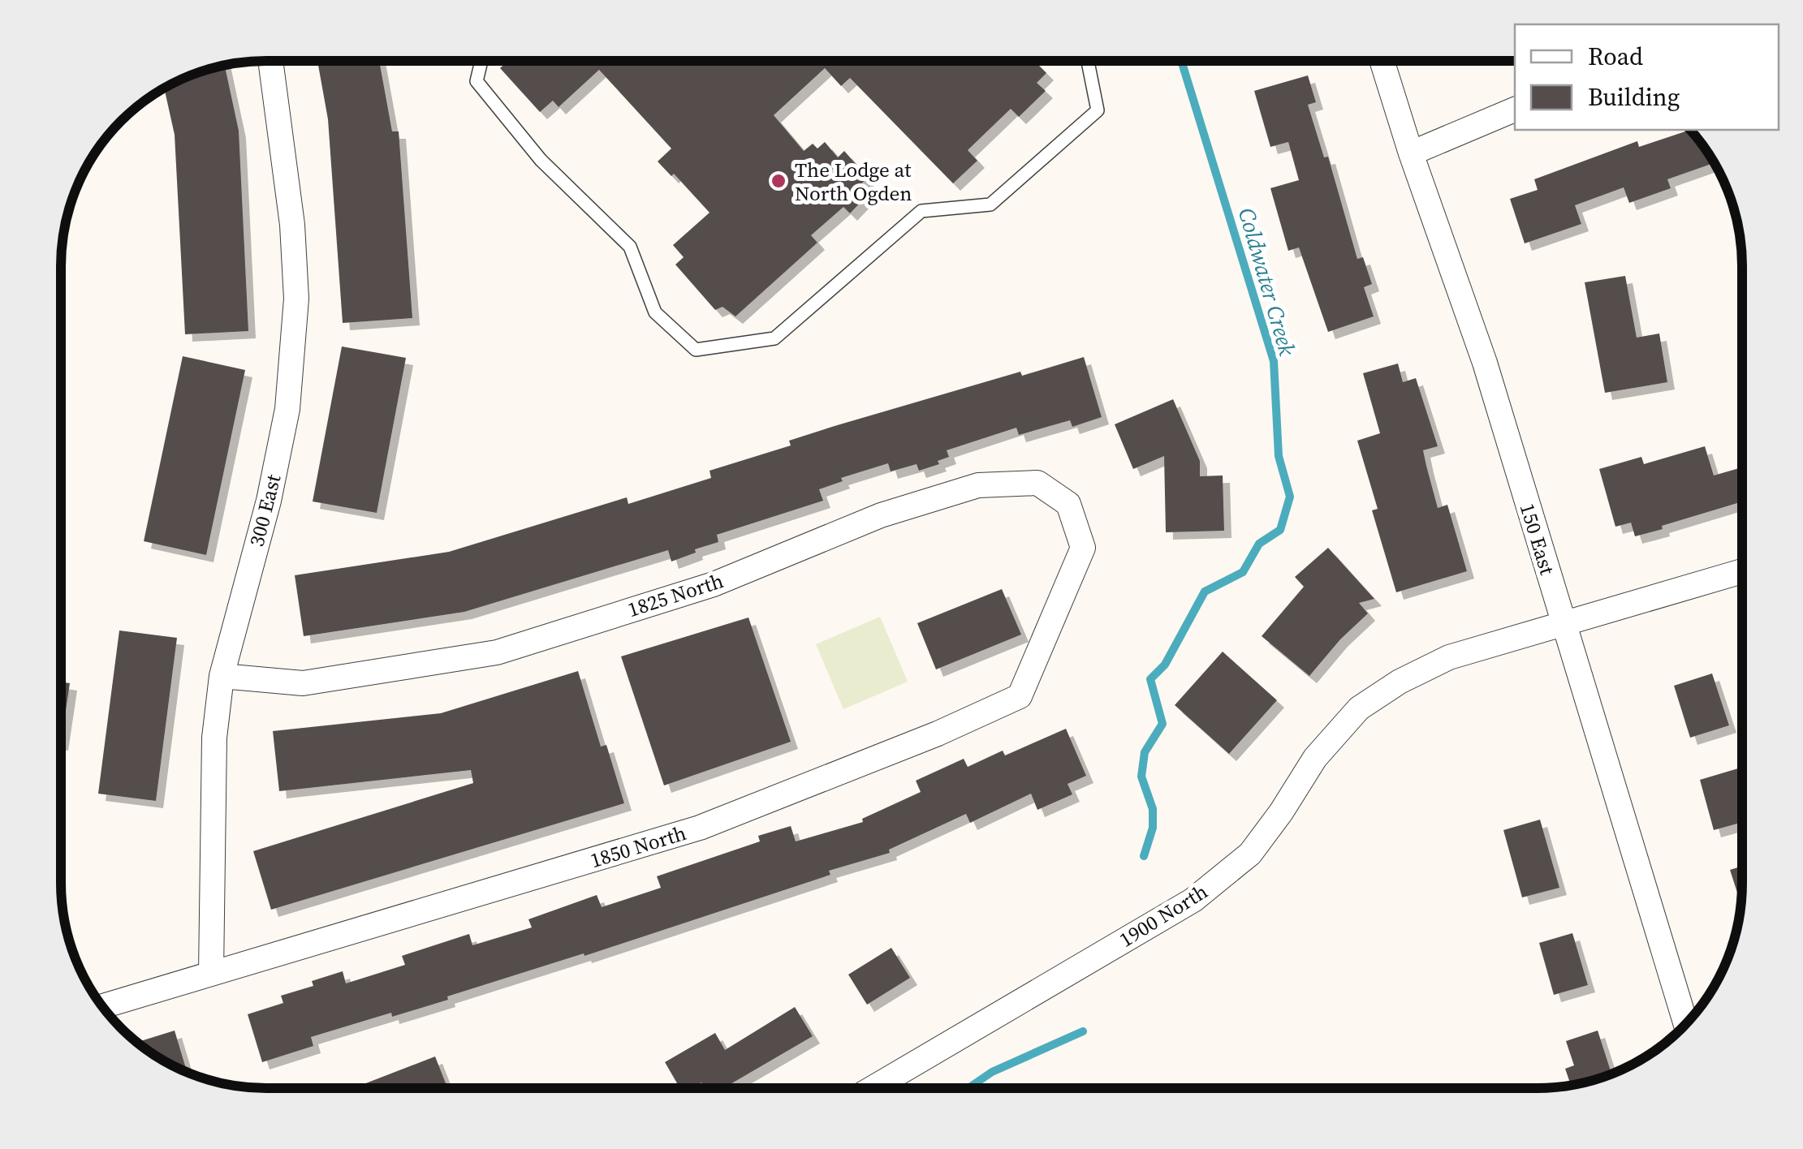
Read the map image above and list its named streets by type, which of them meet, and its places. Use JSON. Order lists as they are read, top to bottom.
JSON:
{
  "streets": {
    "street": [
      "300 East",
      "150 East",
      "1825 North",
      "1850 North",
      "1900 North"
    ]
  },
  "crossings": [
    ["300 East", "1825 North"],
    ["300 East", "1850 North"],
    ["150 East", "1900 North"],
    ["1825 North", "1850 North"]
  ],
  "water": ["Coldwater Creek"],
  "places": ["The Lodge at North Ogden"],
  "legend": ["Road", "Building"]
}
